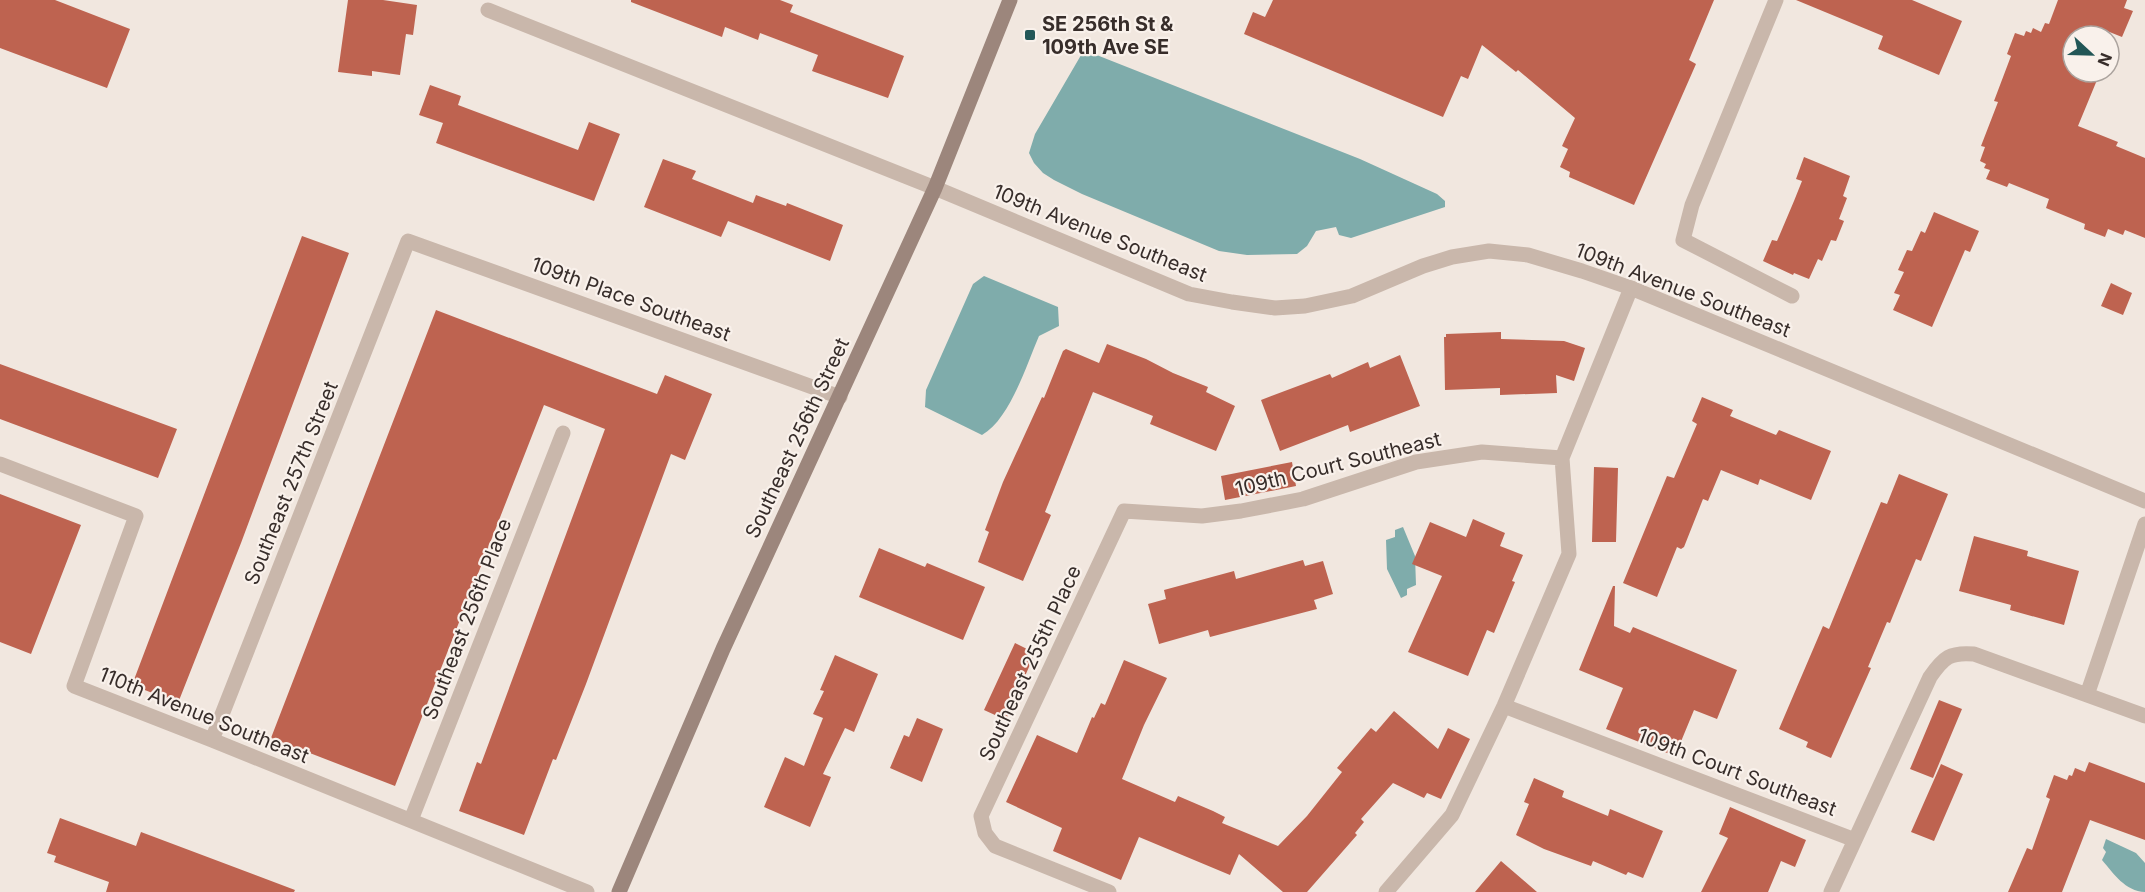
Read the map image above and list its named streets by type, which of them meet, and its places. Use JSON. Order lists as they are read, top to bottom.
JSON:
{
  "streets": {
    "main road": ["Southeast 256th Street"],
    "street": [
      "109th Avenue Southeast",
      "109th Place Southeast",
      "109th Court Southeast",
      "Southeast 257th Street",
      "Southeast 256th Place",
      "Southeast 255th Place",
      "110th Avenue Southeast"
    ]
  },
  "crossings": [
    ["109th Avenue Southeast", "Southeast 256th Street"],
    ["109th Place Southeast", "Southeast 256th Street"],
    ["109th Place Southeast", "Southeast 257th Street"],
    ["109th Court Southeast", "Southeast 255th Place"],
    ["Southeast 257th Street", "110th Avenue Southeast"],
    ["Southeast 256th Place", "110th Avenue Southeast"]
  ],
  "places": {
    "transit": ["SE 256th St & 109th Ave SE"]
  },
  "north": "right"
}
